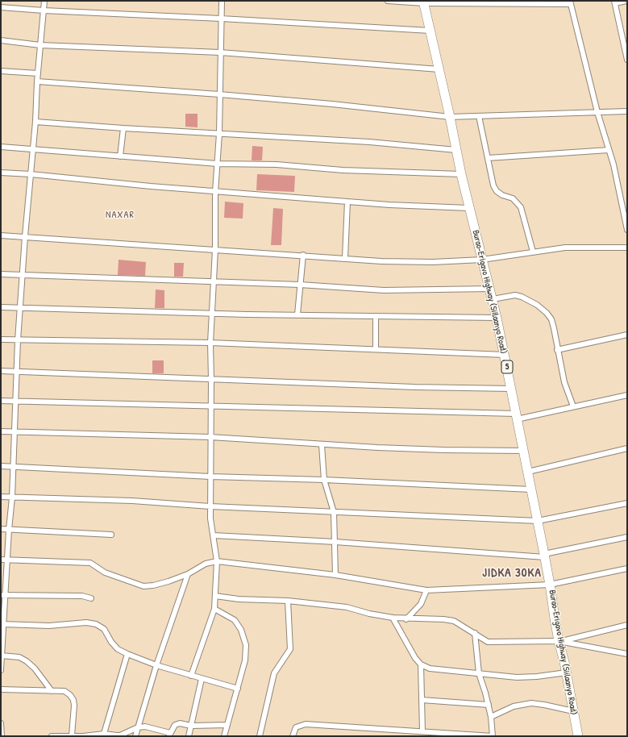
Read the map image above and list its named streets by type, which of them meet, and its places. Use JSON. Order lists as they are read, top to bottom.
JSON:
{
  "streets": {
    "highway": ["Burao-Erigavo Highway (Siilaanyo Road)", "5"]
  },
  "districts": ["NAXAR", "JIDKA 30KA"]
}
